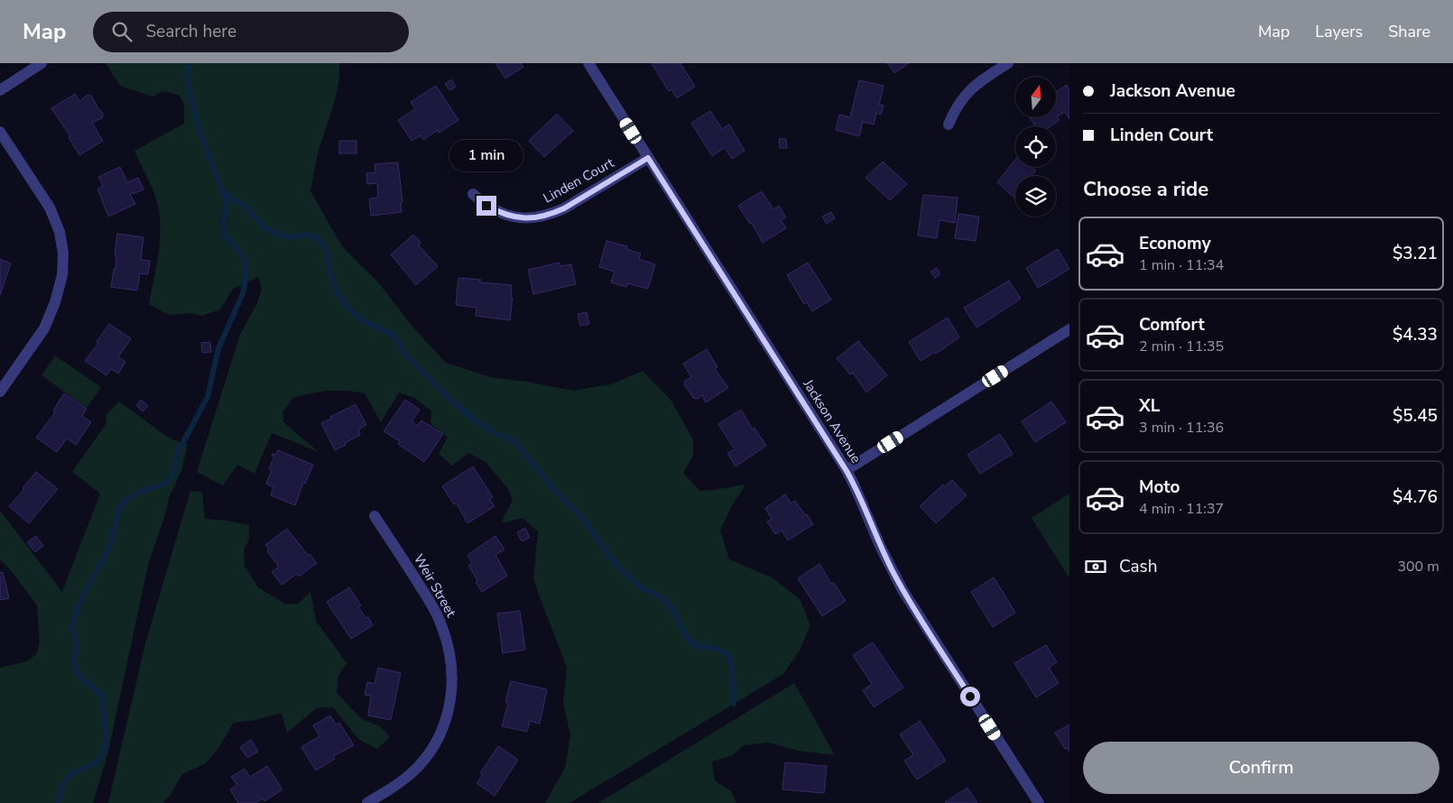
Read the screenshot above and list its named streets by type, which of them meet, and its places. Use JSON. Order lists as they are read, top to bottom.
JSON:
{
  "streets": {
    "street": ["Linden Court", "Jackson Avenue", "Weir Street"]
  },
  "crossings": [
    ["Linden Court", "Jackson Avenue"]
  ],
  "north": "top",
  "page": {
    "header": "Map",
    "search": "Search here",
    "nav": ["Map", "Layers", "Share"],
    "banner": ["Jackson Avenue", "Linden Court"],
    "bubble": "1 min",
    "heading": "Choose a ride",
    "list": [
      {
        "name": "Economy",
        "note": "1 min · 11:34",
        "value": "$3.21"
      },
      {
        "name": "Comfort",
        "note": "2 min · 11:35",
        "value": "$4.33"
      },
      {
        "name": "XL",
        "note": "3 min · 11:36",
        "value": "$5.45"
      },
      {
        "name": "Moto",
        "note": "4 min · 11:37",
        "value": "$4.76"
      }
    ],
    "pay": ["Cash", "300 m"],
    "buttons": "Confirm"
  }
}
